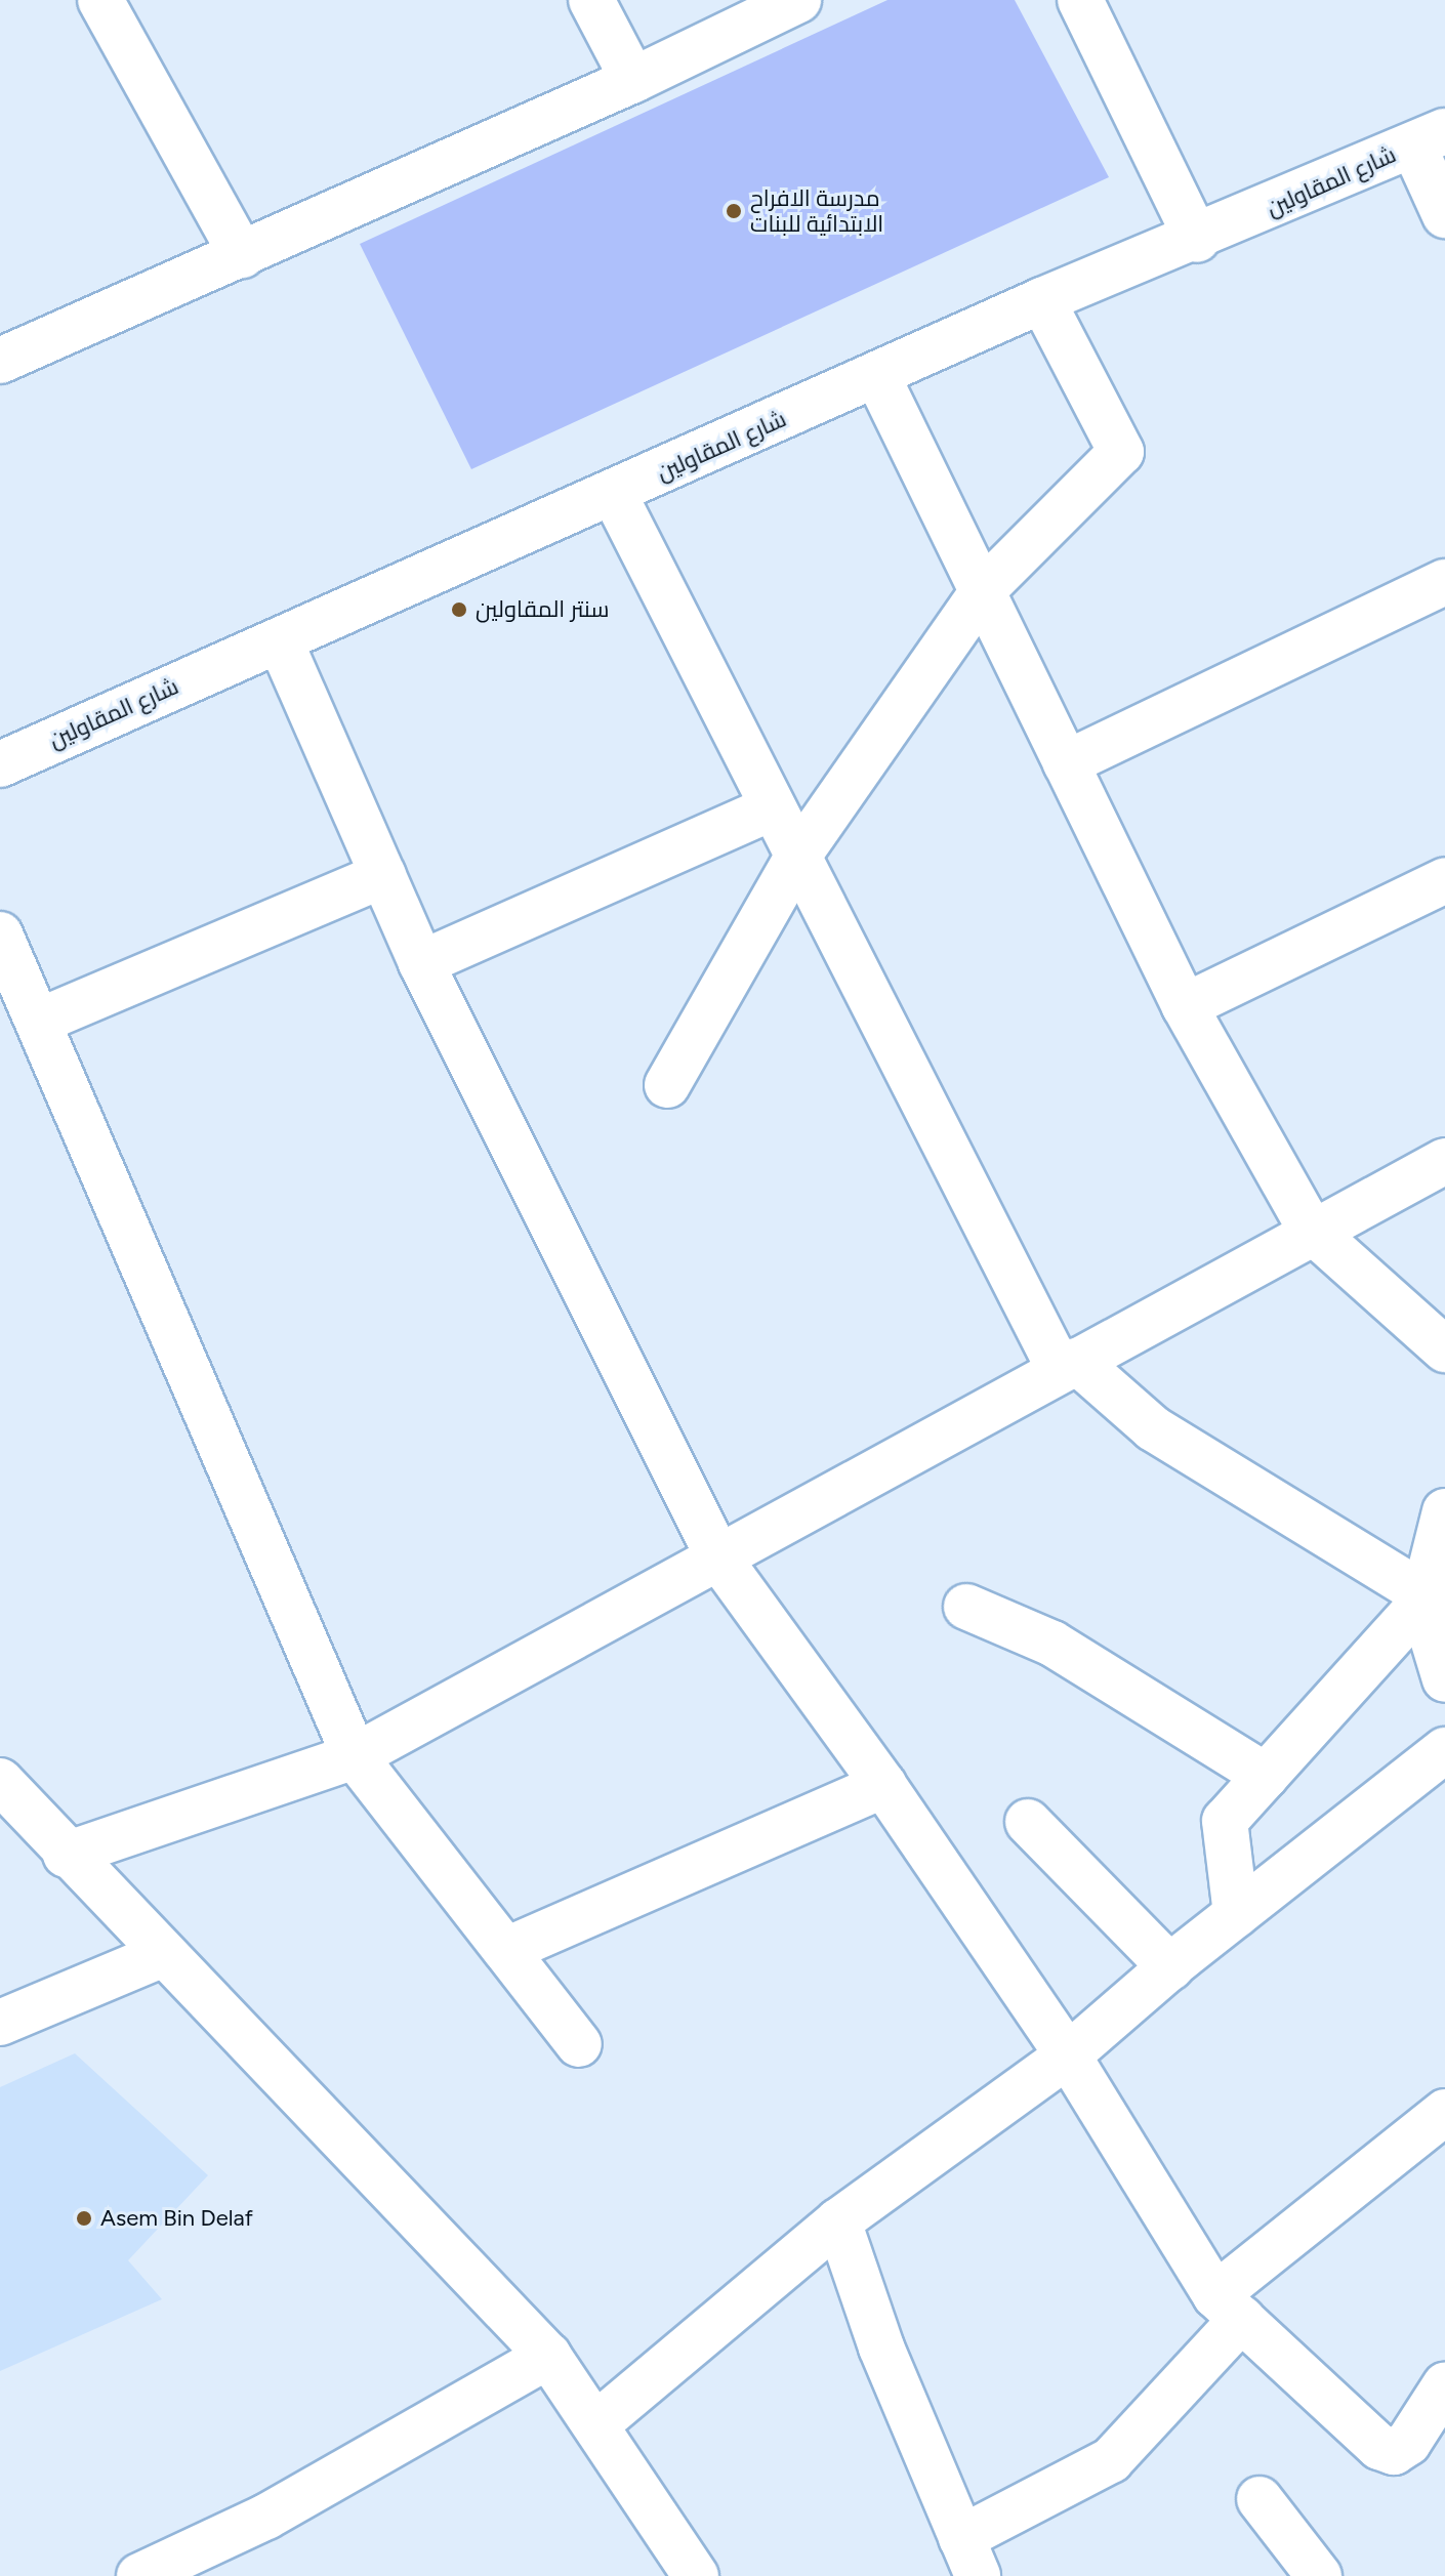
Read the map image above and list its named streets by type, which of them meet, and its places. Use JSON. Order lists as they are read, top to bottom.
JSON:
{
  "streets": {
    "street": ["شارع المقاولين"]
  },
  "places": ["مدرسة اﻻفراح اﻻبتدائية للبنات", "سنتر المقاولين", "Asem Bin Delaf"]
}
